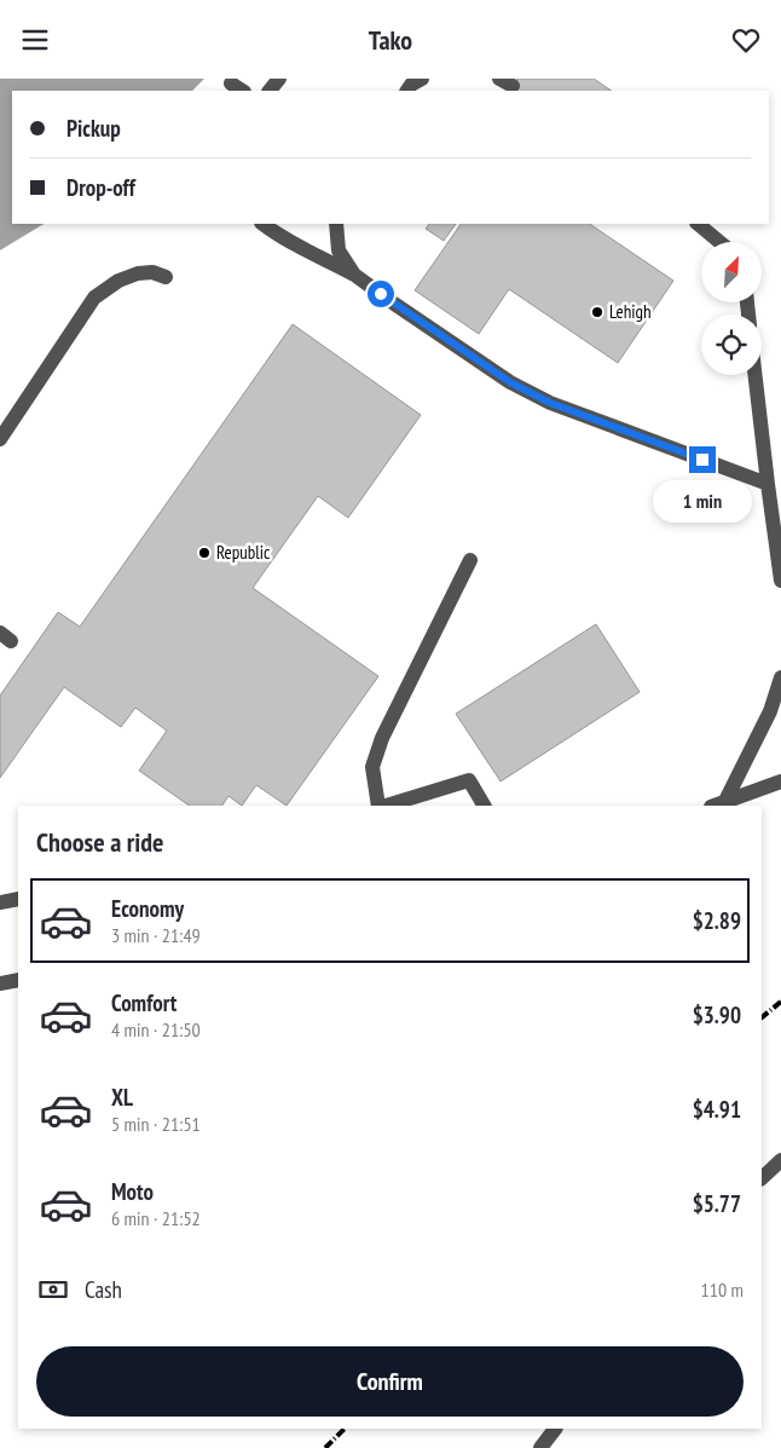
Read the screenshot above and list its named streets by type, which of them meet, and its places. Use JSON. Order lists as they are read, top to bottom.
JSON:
{
  "places": ["Lehigh", "Republic"],
  "north": "top right",
  "page": {
    "header": "Tako",
    "banner": ["Pickup", "Drop-off"],
    "bubble": "1 min",
    "heading": "Choose a ride",
    "list": [
      {
        "name": "Economy",
        "note": "3 min · 21:49",
        "value": "$2.89"
      },
      {
        "name": "Comfort",
        "note": "4 min · 21:50",
        "value": "$3.90"
      },
      {
        "name": "XL",
        "note": "5 min · 21:51",
        "value": "$4.91"
      },
      {
        "name": "Moto",
        "note": "6 min · 21:52",
        "value": "$5.77"
      }
    ],
    "pay": ["Cash", "110 m"],
    "buttons": "Confirm"
  }
}
